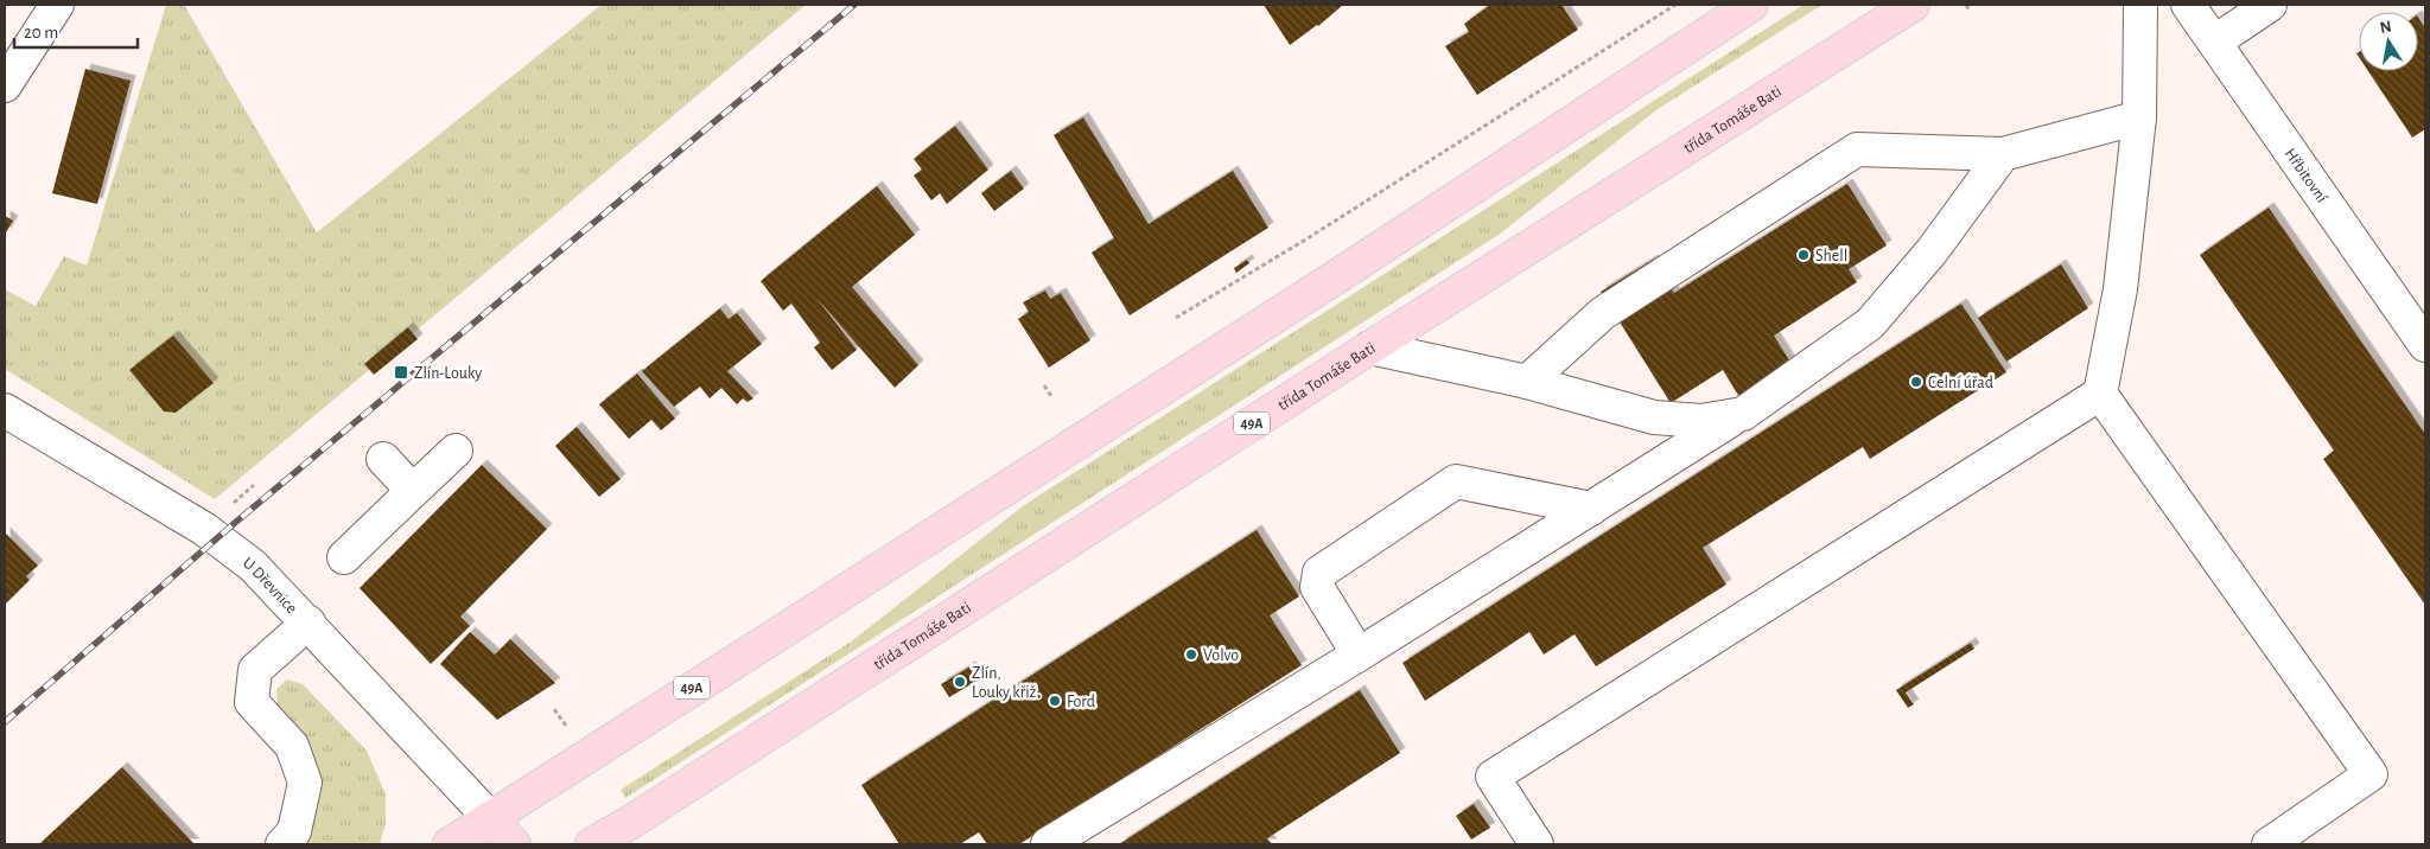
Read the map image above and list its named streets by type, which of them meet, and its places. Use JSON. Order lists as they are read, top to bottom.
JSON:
{
  "streets": {
    "main road": ["třída Tomáše Bati", "49A"],
    "street": ["Hřbitovní", "U Dřevnice"]
  },
  "crossings": [
    ["49A", "U Dřevnice"]
  ],
  "places": {
    "other": [
      "Shell",
      "Celní úřad",
      "Volvo",
      "Zlín, Louky křiž.",
      "Ford"
    ],
    "transit": ["Zlín-Louky"]
  },
  "scale_bar": "20 m",
  "north": "top"
}
